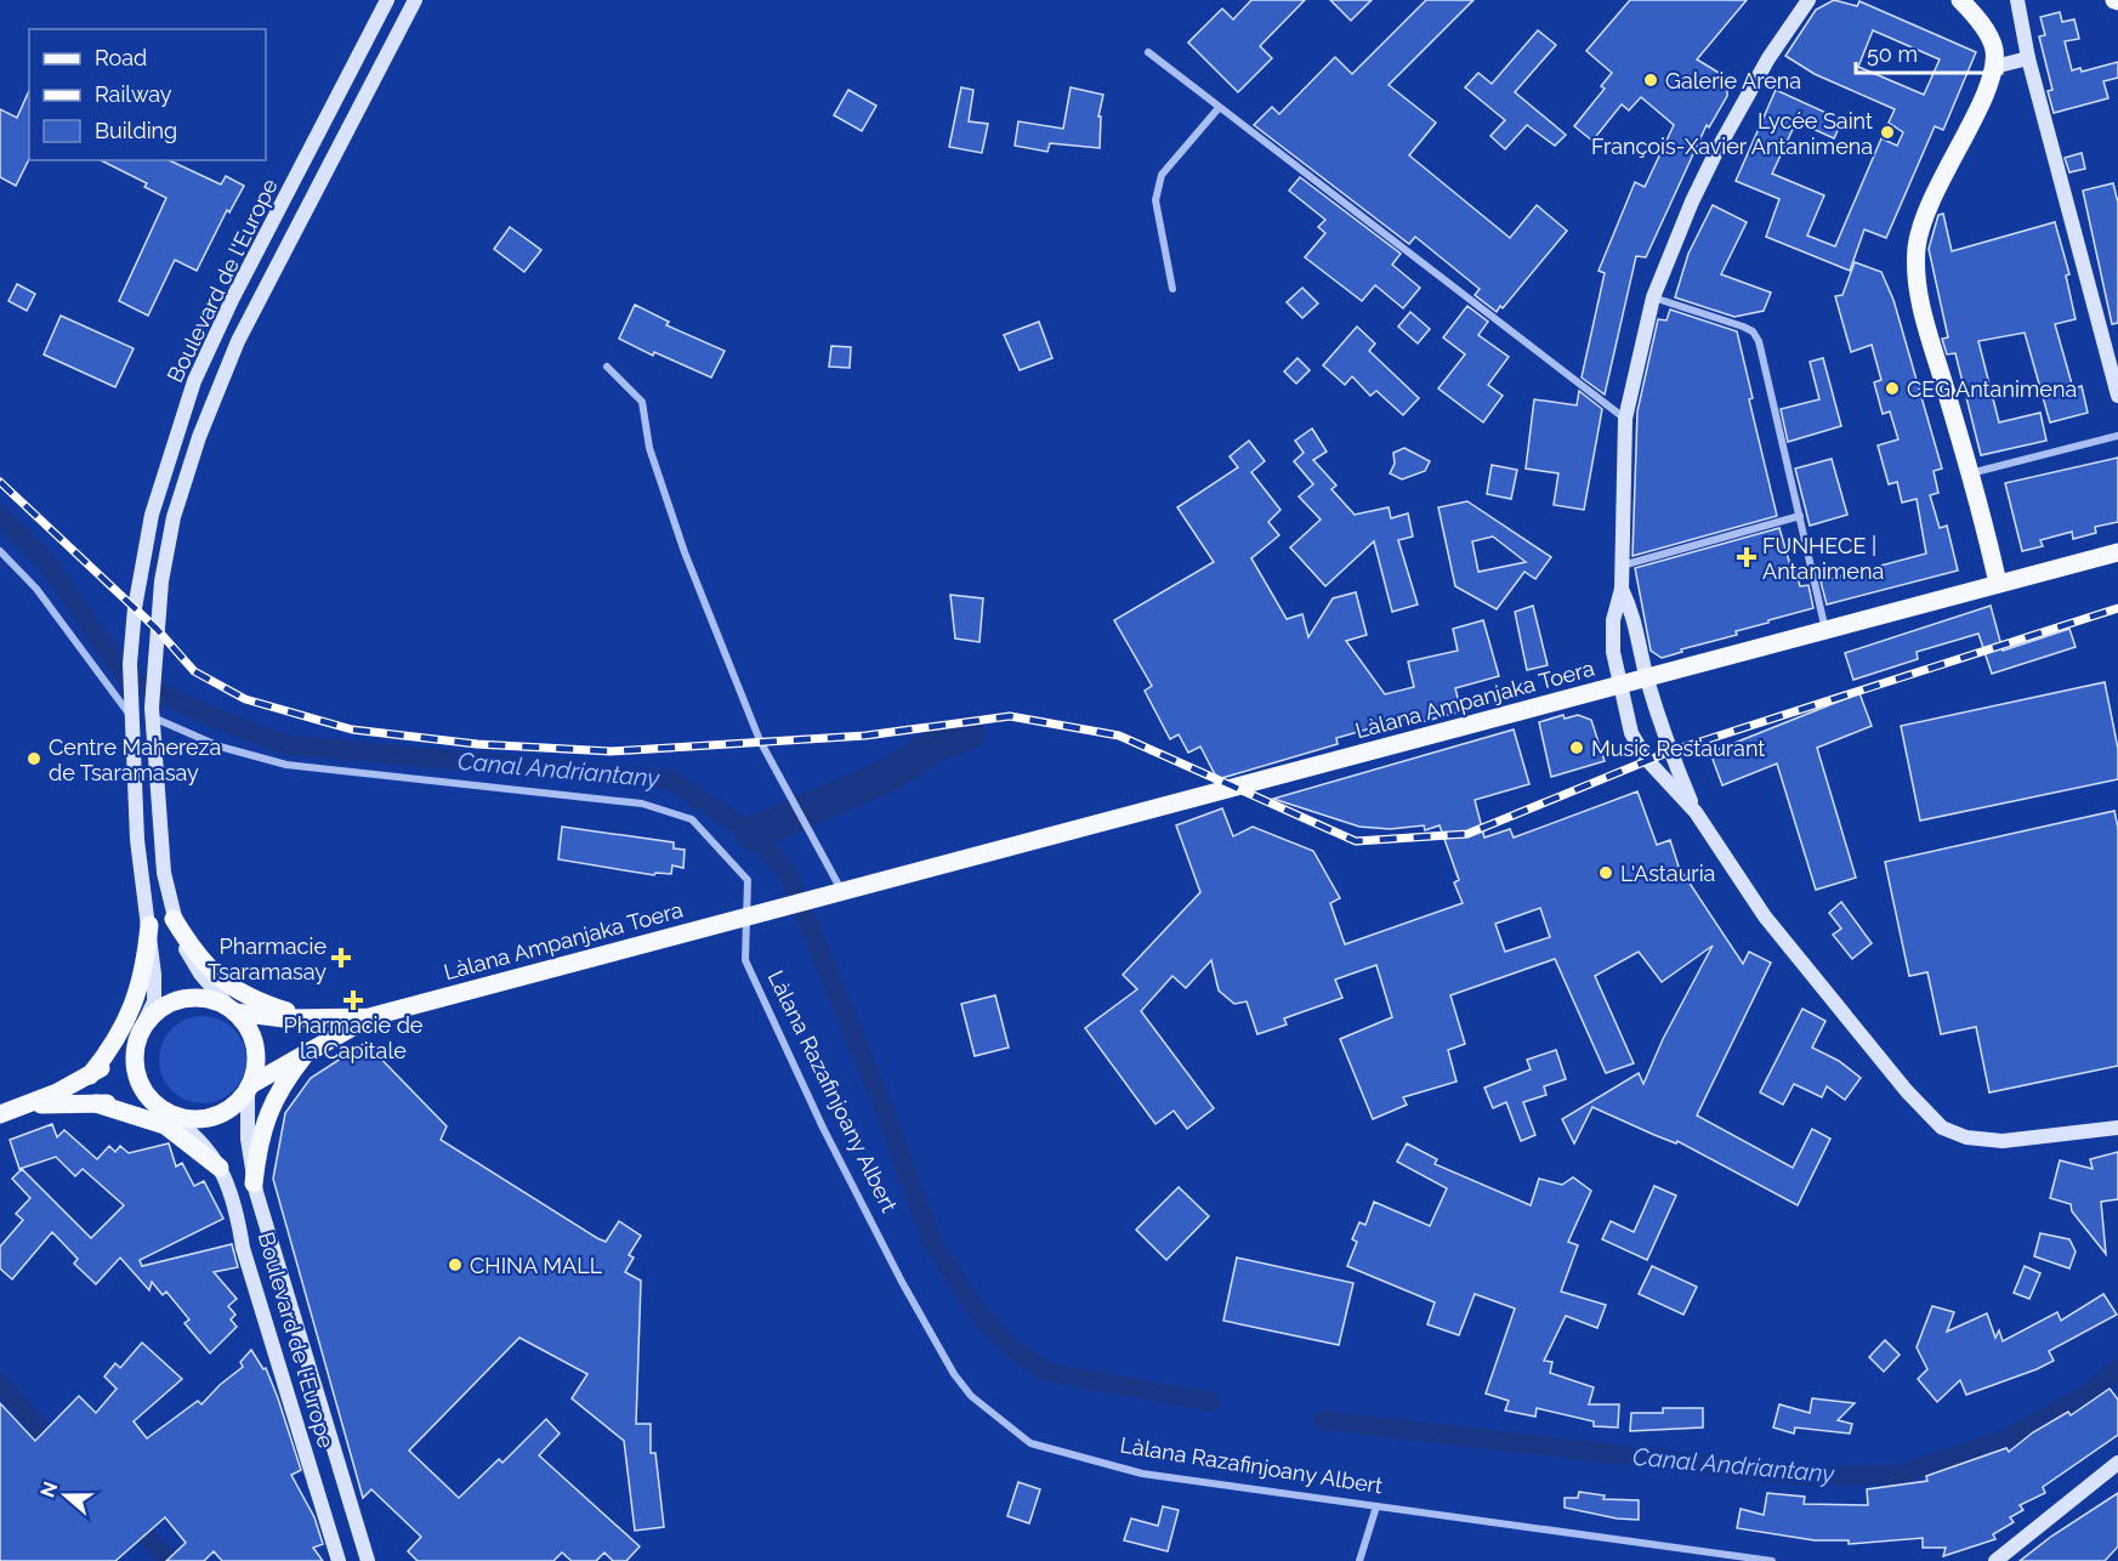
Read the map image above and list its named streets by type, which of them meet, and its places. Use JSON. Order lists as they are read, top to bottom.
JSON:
{
  "streets": {
    "main road": ["Boulevard de l'Europe", "Làlana Ampanjaka Toera"],
    "street": ["Làlana Razafinjoany Albert"]
  },
  "crossings": [
    ["Boulevard de l'Europe", "Làlana Razafinjoany Albert"],
    ["Làlana Ampanjaka Toera", "Làlana Razafinjoany Albert"]
  ],
  "water": ["Canal Andriantany"],
  "places": {
    "other": [
      "Galerie Arena",
      "Lycée Saint François-Xavier Antanimena",
      "CEG Antanimena",
      "Music Restaurant",
      "Centre Mahereza de Tsaramasay",
      "L'Astauria",
      "CHINA MALL"
    ],
    "health": ["FUNHECE | Antanimena", "Pharmacie Tsaramasay", "Pharmacie de la Capitale"]
  },
  "legend": ["Road", "Railway", "Building"],
  "scale_bar": "50 m",
  "north": "left"
}
